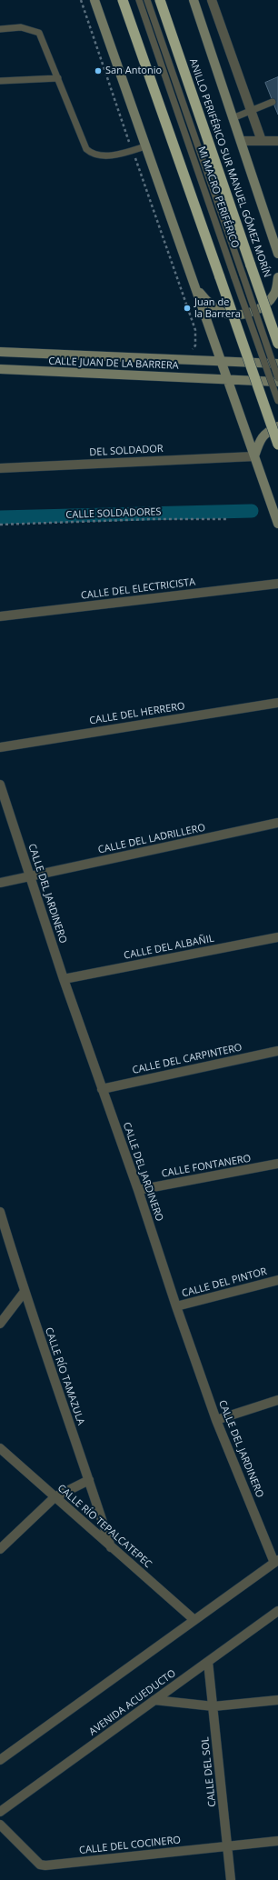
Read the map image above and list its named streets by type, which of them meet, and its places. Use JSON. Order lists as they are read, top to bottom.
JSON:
{
  "streets": {
    "highway": ["ANILLO PERIFÉRICO SUR MANUEL GÓMEZ MORÍN"],
    "main road": ["CALLE JUAN DE LA BARRERA"],
    "street": [
      "DEL SOLDADOR",
      "CALLE DEL ELECTRICISTA",
      "CALLE DEL HERRERO",
      "CALLE DEL LADRILLERO",
      "CALLE DEL JARDINERO",
      "CALLE DEL ALBAÑIL",
      "CALLE DEL CARPINTERO",
      "CALLE FONTANERO",
      "CALLE DEL PINTOR",
      "CALLE RÍO TAMAZULA",
      "CALLE RÍO TEPALCATEPEC",
      "AVENIDA ACUEDUCTO",
      "CALLE DEL SOL",
      "CALLE DEL COCINERO"
    ],
    "lane": ["MI MACRO PERIFÉRICO"],
    "path": ["CALLE SOLDADORES"]
  },
  "crossings": [
    ["CALLE DEL LADRILLERO", "CALLE DEL JARDINERO"],
    ["CALLE DEL JARDINERO", "CALLE DEL ALBAÑIL"],
    ["CALLE DEL JARDINERO", "CALLE DEL CARPINTERO"],
    ["CALLE DEL JARDINERO", "CALLE FONTANERO"],
    ["CALLE DEL JARDINERO", "CALLE DEL PINTOR"],
    ["CALLE RÍO TAMAZULA", "CALLE RÍO TEPALCATEPEC"],
    ["AVENIDA ACUEDUCTO", "CALLE DEL SOL"],
    ["CALLE DEL SOL", "CALLE DEL COCINERO"]
  ],
  "places": ["San Antonio", "Juan de la Barrera"]
}
